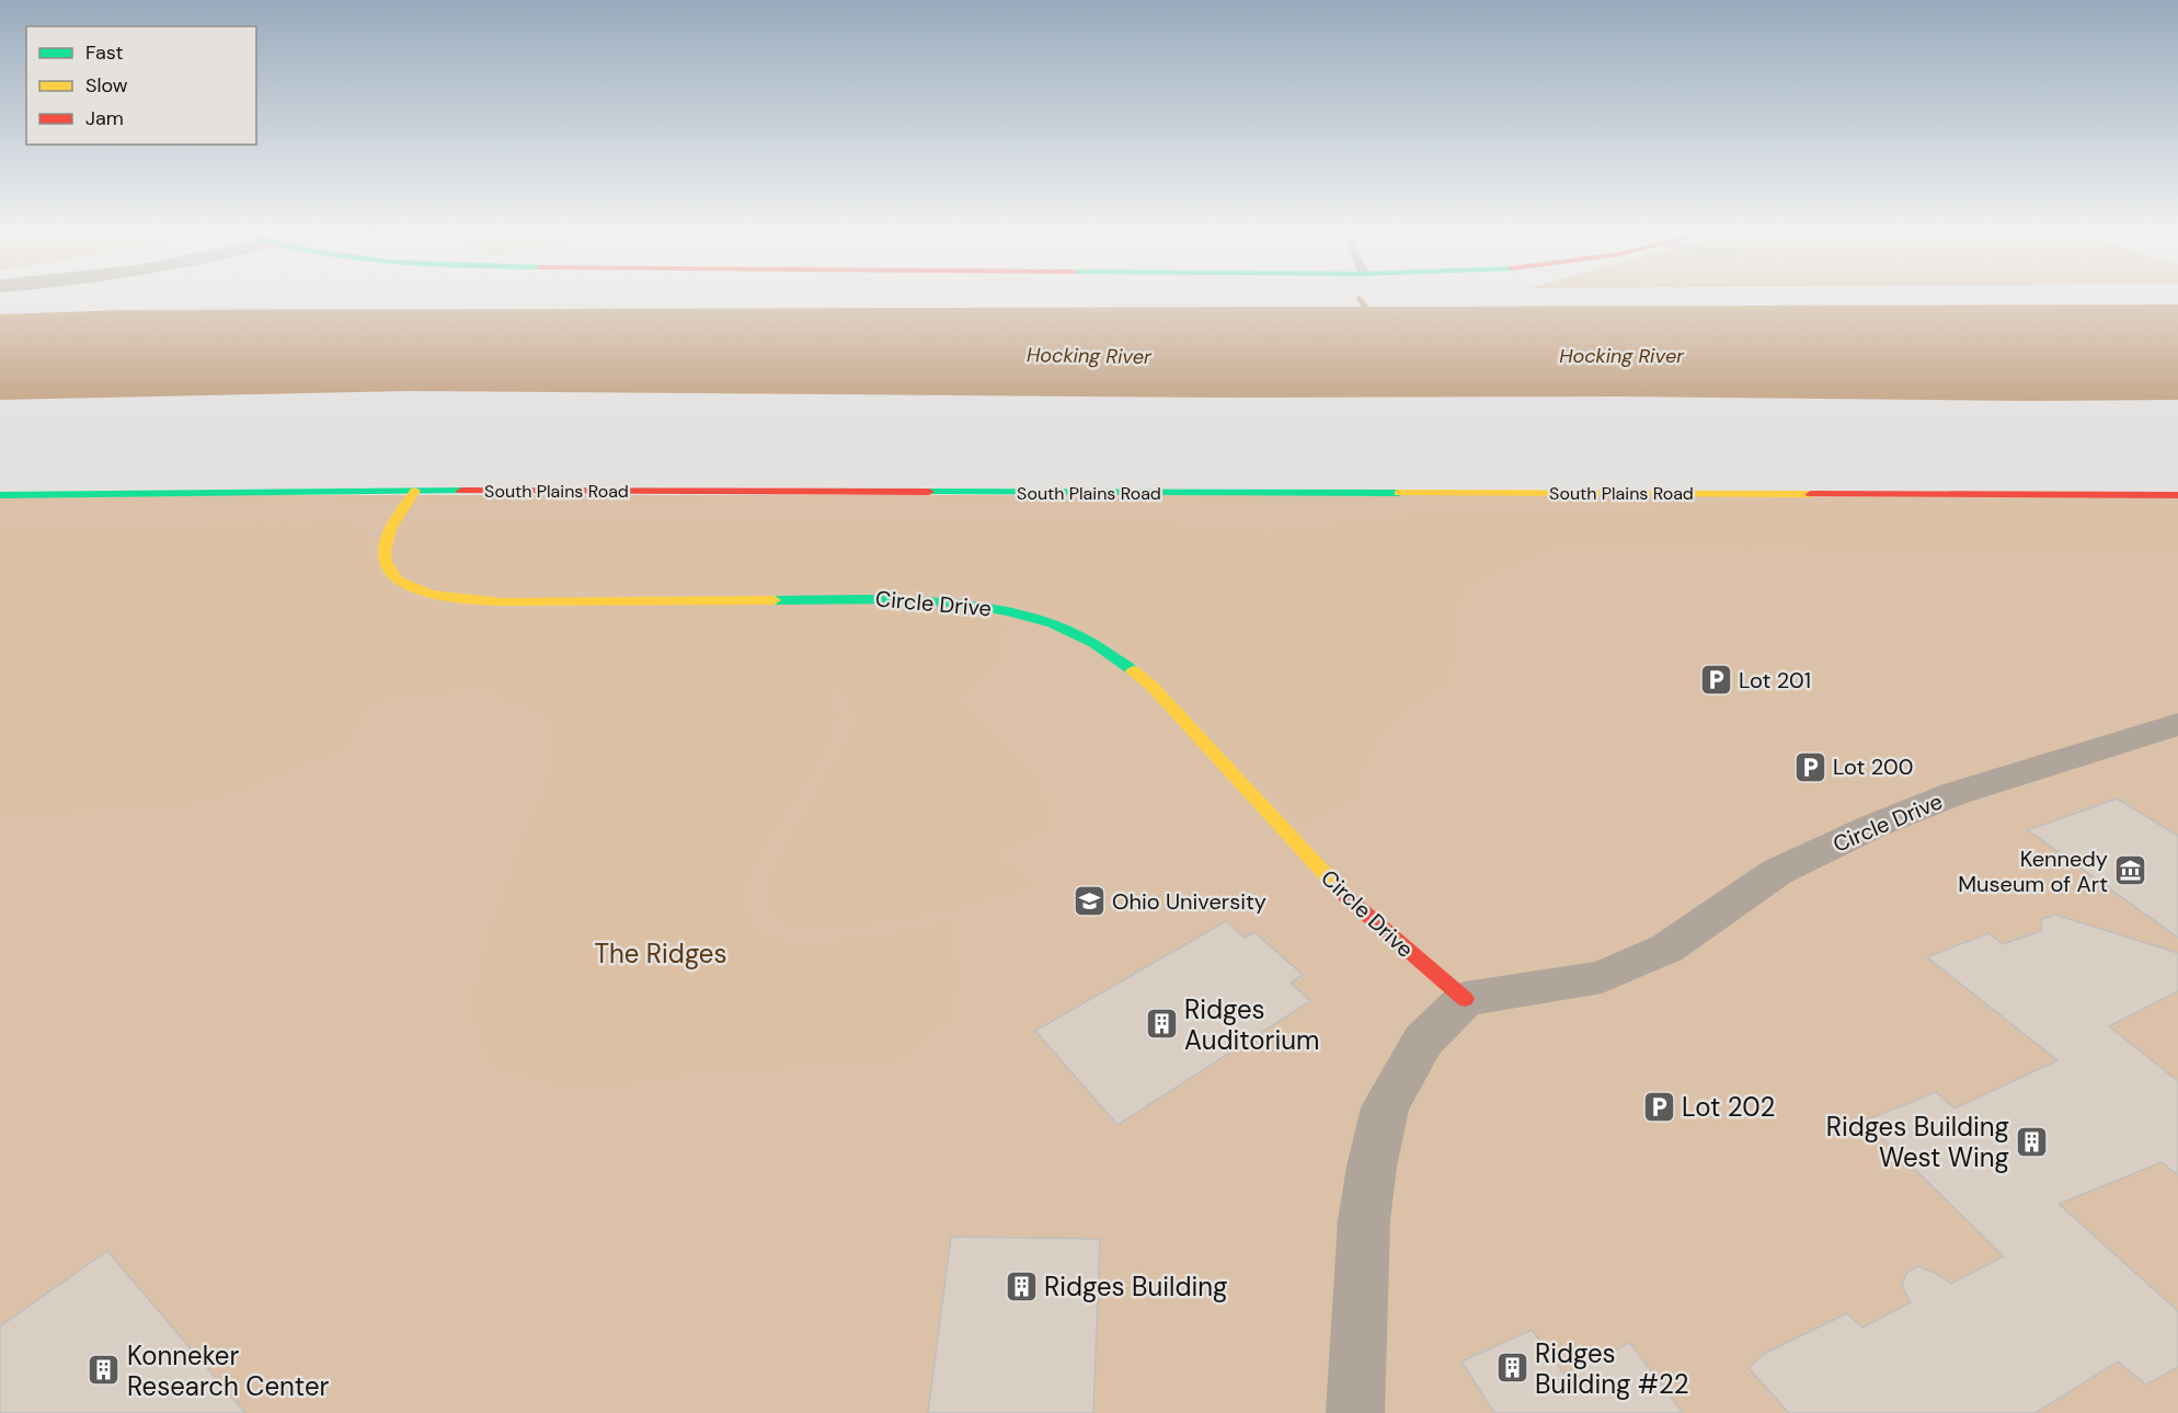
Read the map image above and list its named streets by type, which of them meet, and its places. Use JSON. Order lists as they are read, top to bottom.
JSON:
{
  "streets": {
    "street": ["South Plains Road", "Circle Drive"]
  },
  "crossings": [
    ["South Plains Road", "Circle Drive"]
  ],
  "water": ["Hocking River"],
  "parks": ["The Ridges"],
  "places": {
    "parking": ["Lot 201", "Lot 200", "Lot 202"],
    "museum": ["Kennedy Museum of Art"],
    "school or university": ["Ohio University"],
    "building": [
      "Ridges Auditorium",
      "Ridges Building West Wing",
      "Ridges Building",
      "Ridges Building #22",
      "Konneker Research Center"
    ]
  },
  "legend": ["Fast", "Slow", "Jam"]
}
